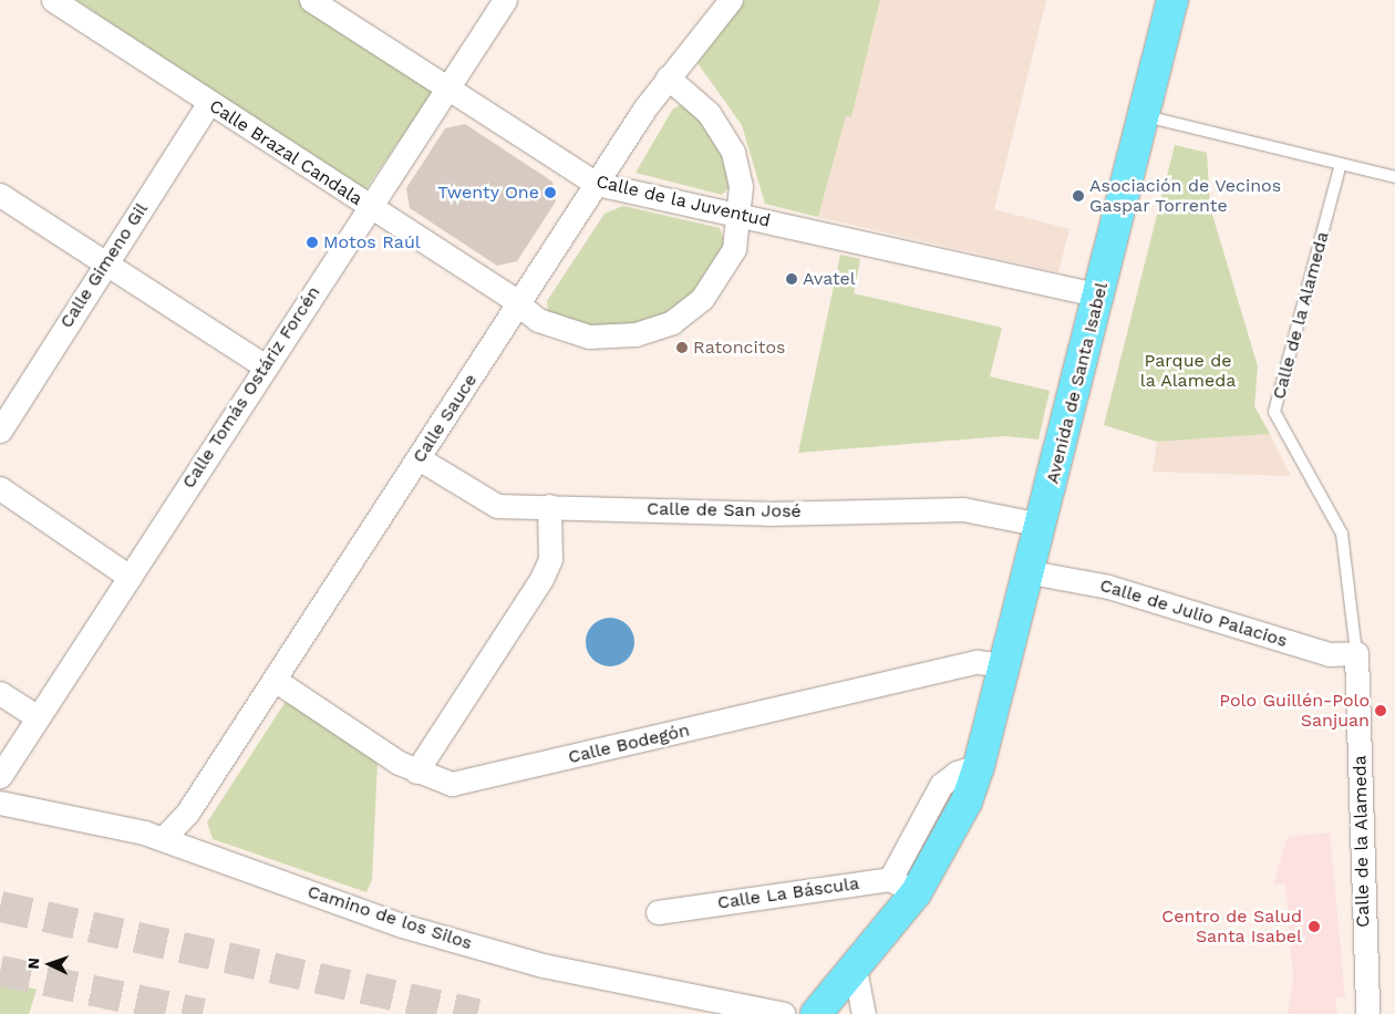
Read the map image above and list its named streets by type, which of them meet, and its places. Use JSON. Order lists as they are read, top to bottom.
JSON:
{
  "streets": {
    "main road": ["Avenida de Santa Isabel"],
    "street": [
      "Calle Brazal Candala",
      "Calle de la Juventud",
      "Calle Gimeno Gil",
      "Calle de la Alameda",
      "Calle Tomás Ostáriz Forcén",
      "Calle Sauce",
      "Calle de San José",
      "Calle de Julio Palacios",
      "Calle Bodegón",
      "Calle La Báscula",
      "Camino de los Silos"
    ]
  },
  "crossings": [
    ["Calle Brazal Candala", "Calle de la Juventud"],
    ["Calle Brazal Candala", "Calle Gimeno Gil"],
    ["Calle Brazal Candala", "Calle Tomás Ostáriz Forcén"],
    ["Calle Brazal Candala", "Calle Sauce"],
    ["Calle de la Juventud", "Avenida de Santa Isabel"],
    ["Calle de la Juventud", "Calle Tomás Ostáriz Forcén"],
    ["Calle de la Juventud", "Calle Sauce"],
    ["Calle de la Alameda", "Calle de Julio Palacios"],
    ["Avenida de Santa Isabel", "Calle de San José"],
    ["Avenida de Santa Isabel", "Calle de Julio Palacios"],
    ["Avenida de Santa Isabel", "Calle Bodegón"],
    ["Avenida de Santa Isabel", "Calle La Báscula"],
    ["Calle Sauce", "Calle de San José"],
    ["Calle Sauce", "Calle Bodegón"],
    ["Calle Sauce", "Camino de los Silos"]
  ],
  "parks": ["Parque de la Alameda"],
  "places": [
    "Twenty One",
    "Asociación de Vecinos Gaspar Torrente",
    "Motos Raúl",
    "Avatel",
    "Ratoncitos",
    "Polo Guillén-Polo Sanjuan",
    "Centro de Salud Santa Isabel"
  ],
  "north": "left"
}
